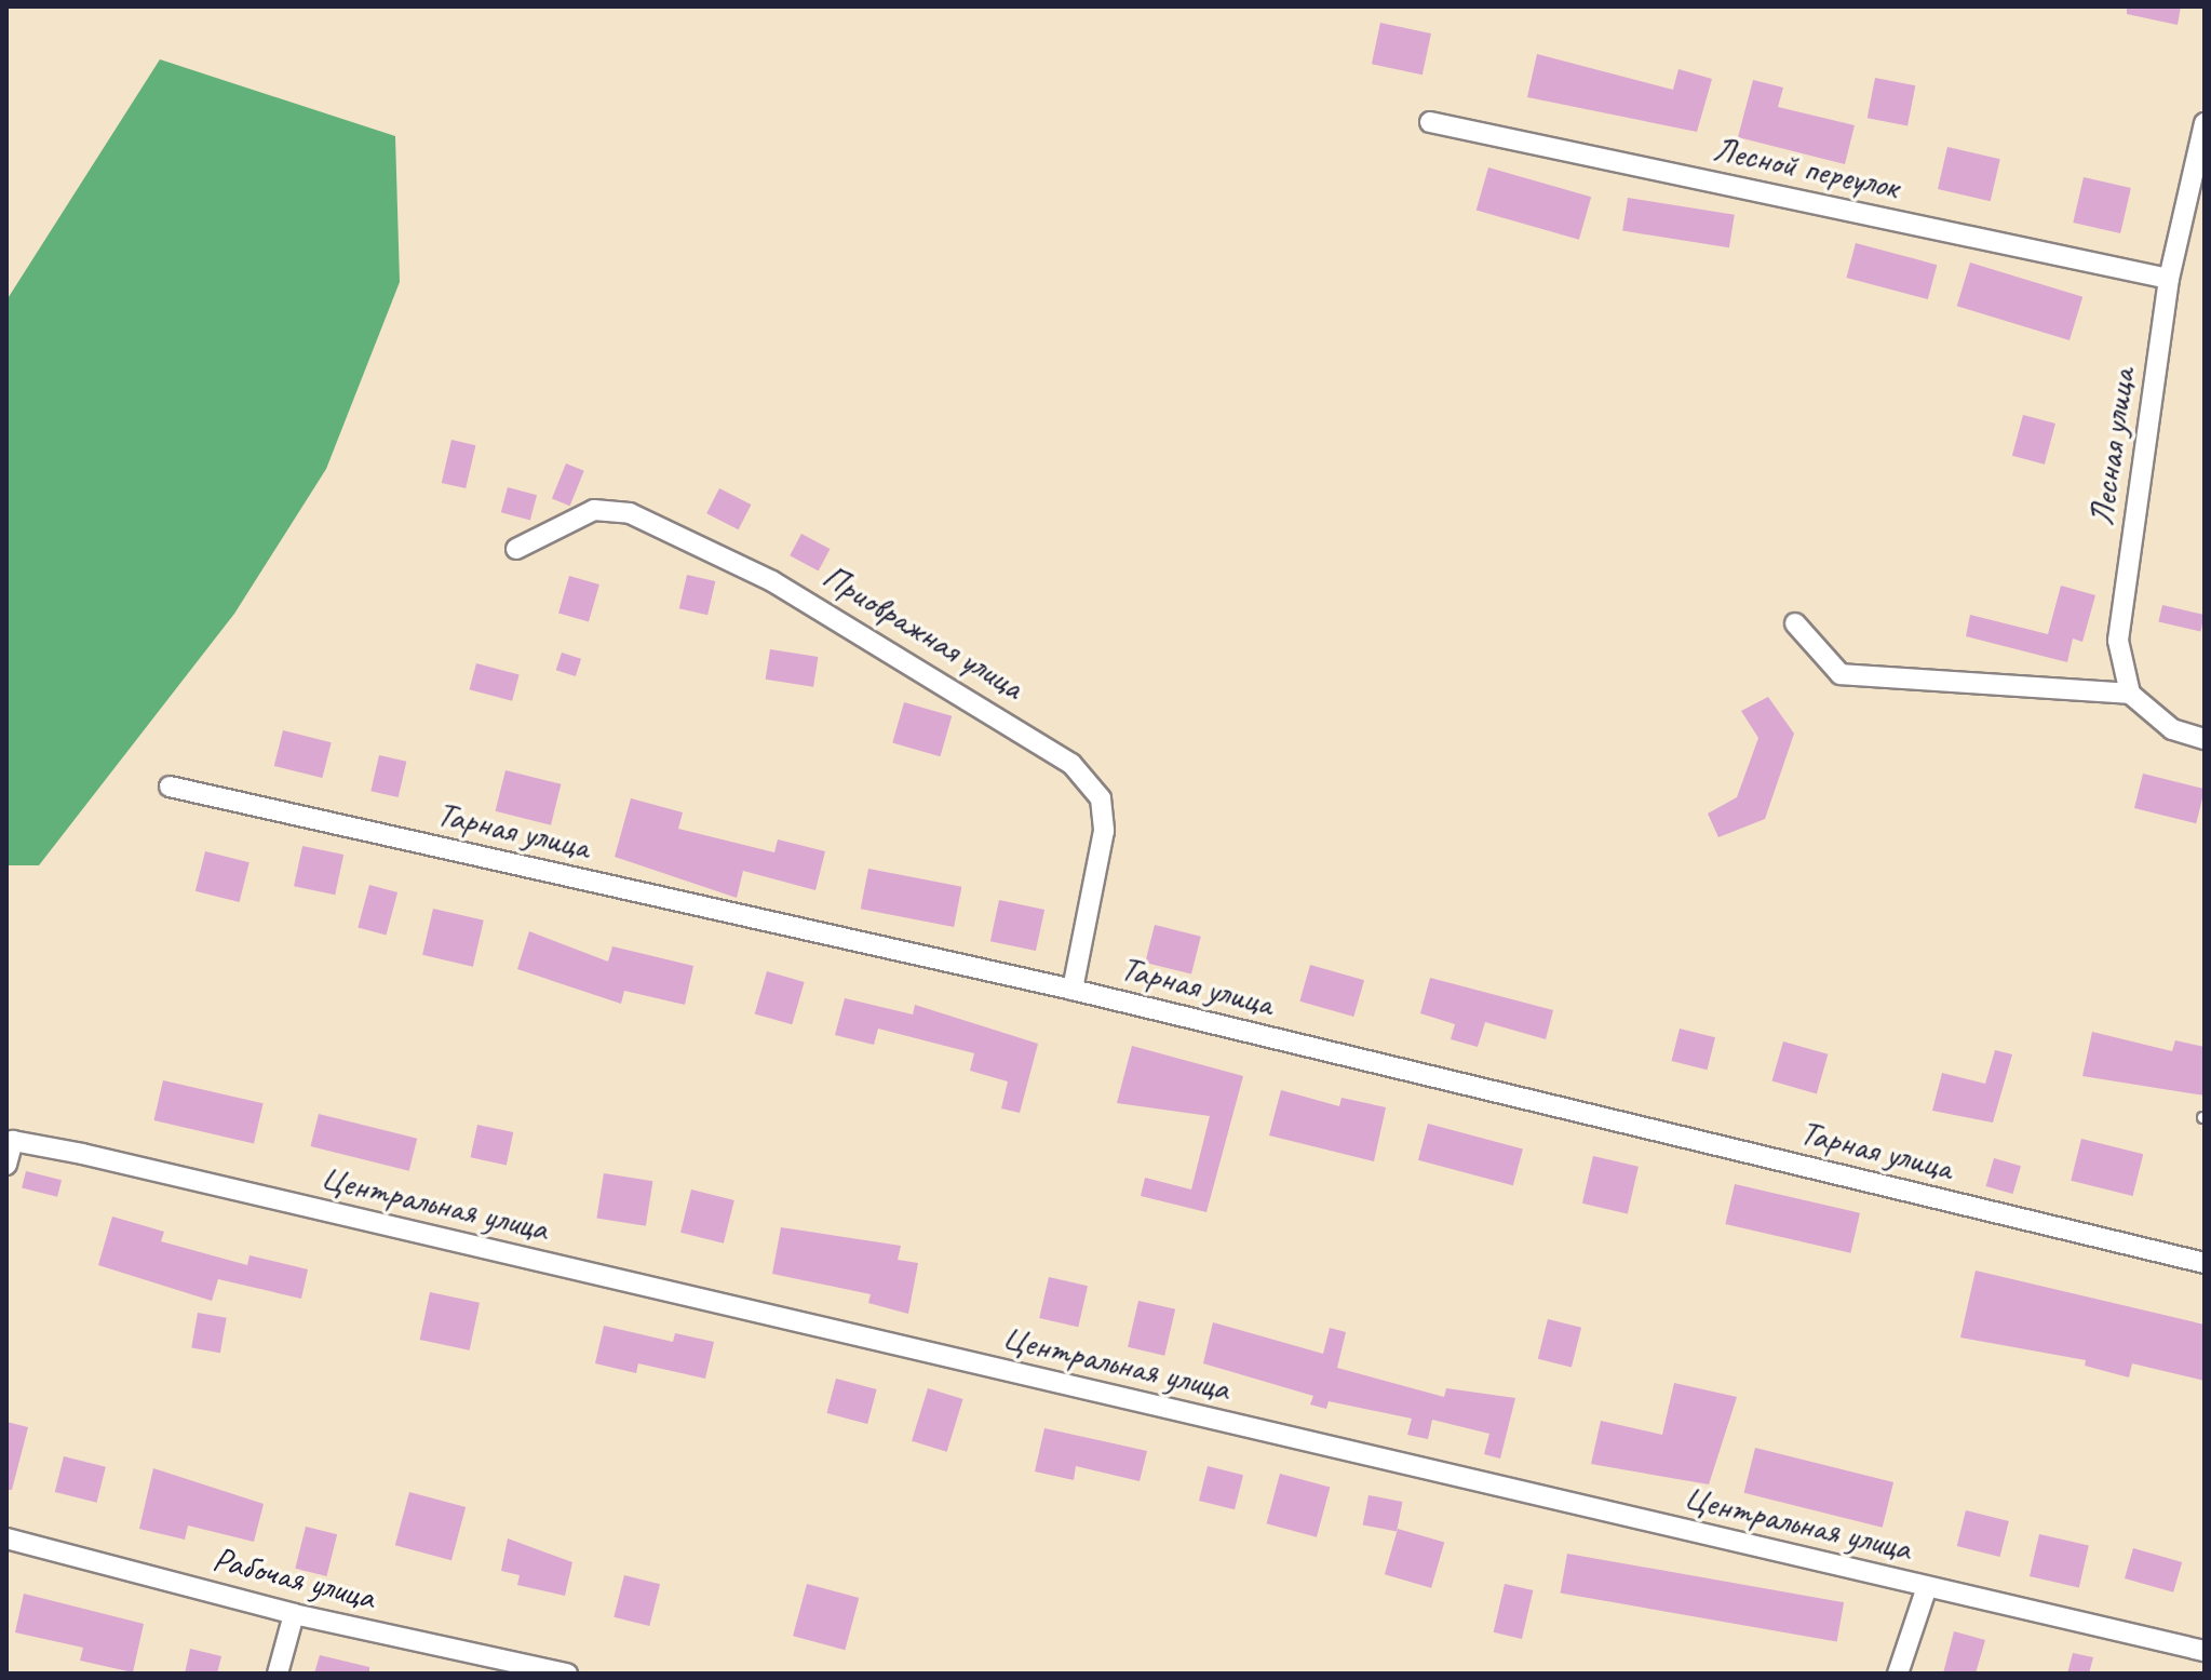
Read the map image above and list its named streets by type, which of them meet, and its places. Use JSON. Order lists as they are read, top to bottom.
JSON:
{
  "streets": {
    "street": [
      "Лесной переулок",
      "Лесная улица",
      "Приовражная улица",
      "Тарная улица",
      "Центральная улица",
      "Рабочая улица"
    ]
  },
  "crossings": [
    ["Лесной переулок", "Лесная улица"],
    ["Приовражная улица", "Тарная улица"]
  ]
}
